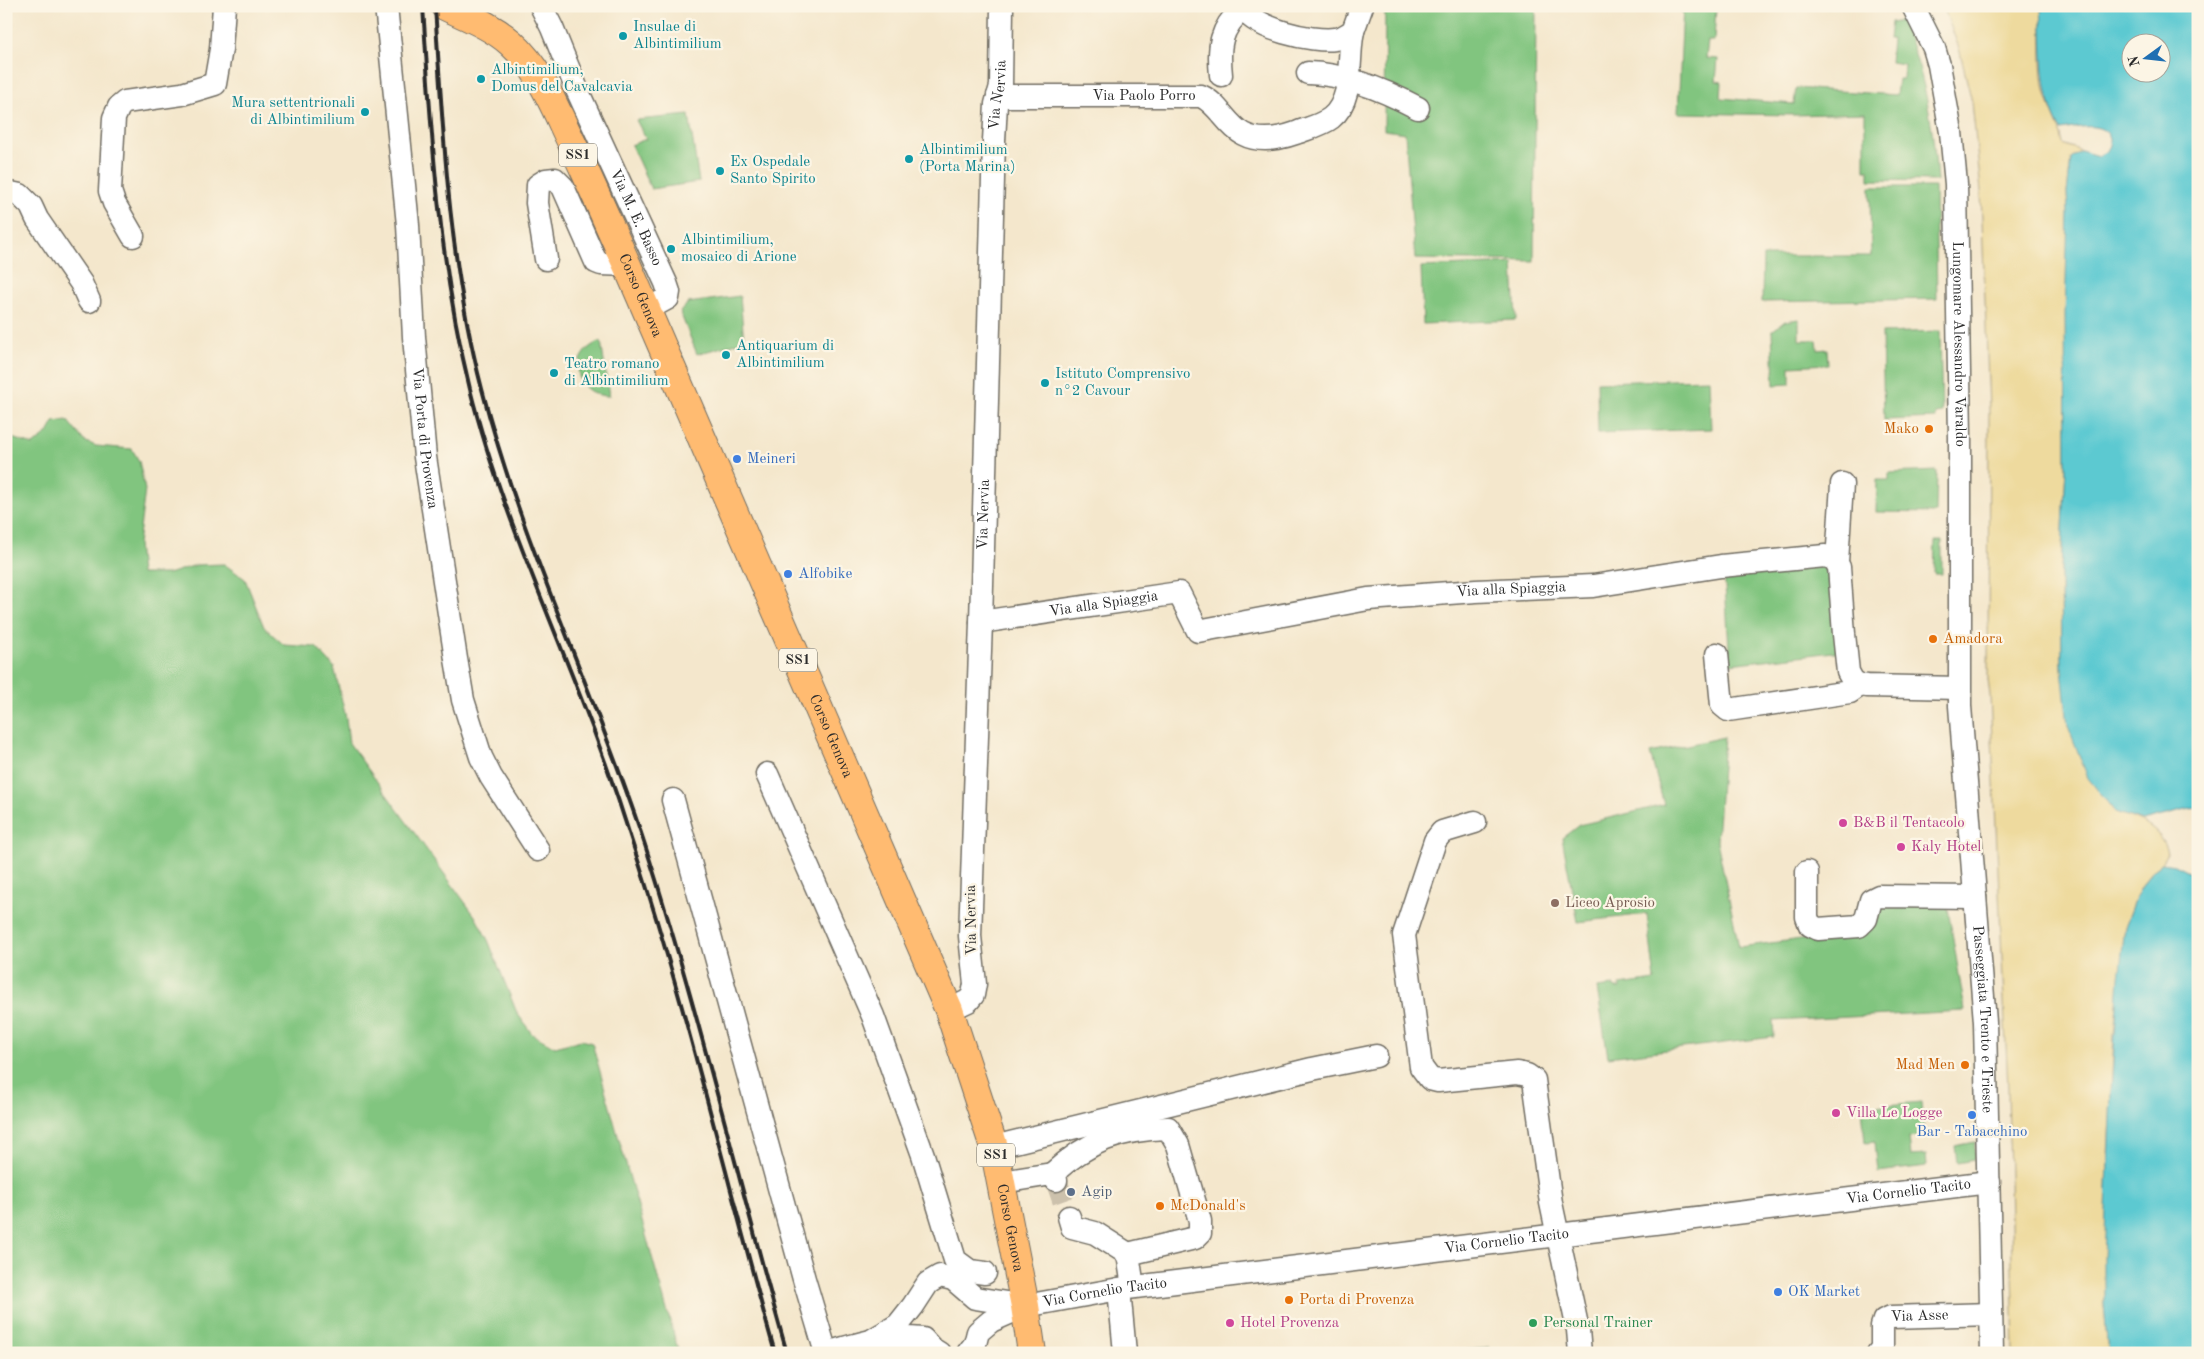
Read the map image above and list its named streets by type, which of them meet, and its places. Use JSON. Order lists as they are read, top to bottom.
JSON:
{
  "streets": {
    "main road": ["SS1", "Corso Genova"],
    "street": [
      "Via Nervia",
      "Via Paolo Porro",
      "Via M. E. Basso",
      "Lungomare Alessandro Varaldo",
      "Via Porta di Provenza",
      "Via alla Spiaggia",
      "Passeggiata Trento e Trieste",
      "Via Cornelio Tacito",
      "Via Asse"
    ]
  },
  "crossings": [
    ["Via Nervia", "Via Paolo Porro"],
    ["Via Nervia", "Corso Genova"],
    ["Via Nervia", "Via alla Spiaggia"],
    ["Via M. E. Basso", "Corso Genova"],
    ["Corso Genova", "Via Cornelio Tacito"],
    ["Lungomare Alessandro Varaldo", "Passeggiata Trento e Trieste"],
    ["Passeggiata Trento e Trieste", "Via Cornelio Tacito"],
    ["Passeggiata Trento e Trieste", "Via Asse"]
  ],
  "places": [
    "Insulae di Albintimilium",
    "Albintimilium, Domus del Cavalcavia",
    "Mura settentrionali di Albintimilium",
    "Albintimilium (Porta Marina)",
    "Ex Ospedale Santo Spirito",
    "Albintimilium, mosaico di Arione",
    "Antiquarium di Albintimilium",
    "Teatro romano di Albintimilium",
    "Istituto Comprensivo n°2 Cavour",
    "Mako",
    "Meineri",
    "Alfobike",
    "Amadora",
    "B&B il Tentacolo",
    "Kaly Hotel",
    "Liceo Aprosio",
    "Mad Men",
    "Villa Le Logge",
    "Bar - Tabacchino",
    "Agip",
    "McDonald's",
    "OK Market",
    "Porta di Provenza",
    "Hotel Provenza",
    "Personal Trainer"
  ],
  "north": "left"
}
